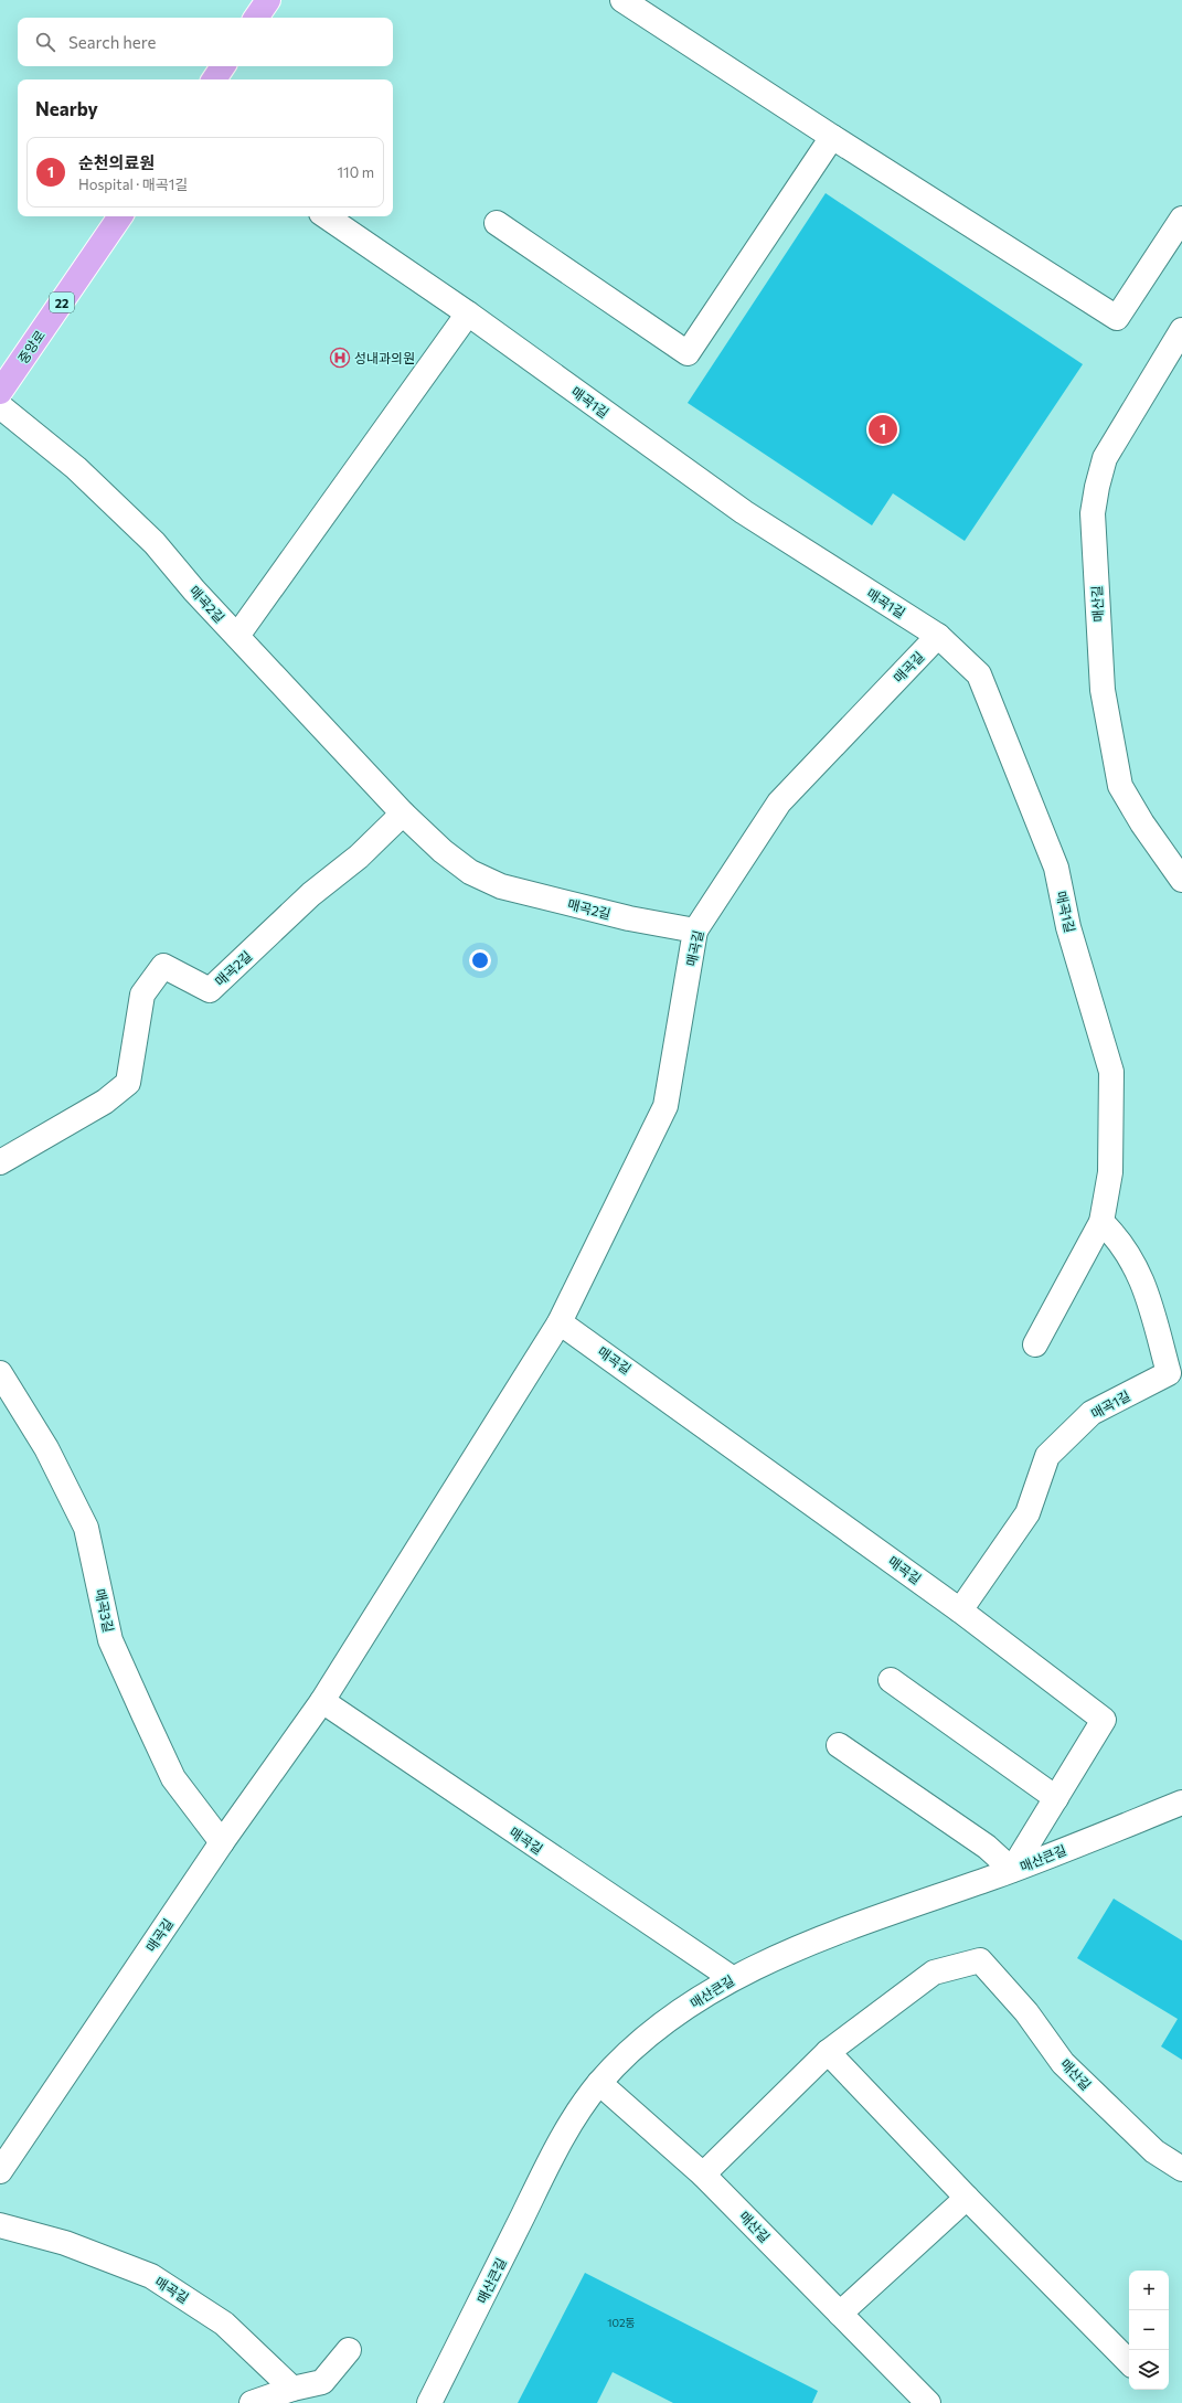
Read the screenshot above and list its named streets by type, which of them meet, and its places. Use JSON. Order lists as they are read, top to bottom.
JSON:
{
  "streets": {
    "main road": ["22", "중앙로"],
    "street": [
      "매곡1길",
      "매곡2길",
      "매산길",
      "매곡길",
      "매곡3길",
      "매산큰길"
    ]
  },
  "crossings": [
    ["매곡1길", "매곡길"],
    ["매곡2길", "매곡길"],
    ["매곡길", "매곡3길"],
    ["매곡길", "매산큰길"]
  ],
  "places": {
    "hospital": ["성내과의원"]
  },
  "house_numbers": ["102동"],
  "page": {
    "search": "Search here",
    "heading": "Nearby",
    "list": [
      {
        "mark": "1",
        "name": "순천의료원",
        "note": "Hospital · 매곡1길",
        "value": "110 m"
      }
    ],
    "pins": "1",
    "map_buttons": ["+", "−"]
  }
}
